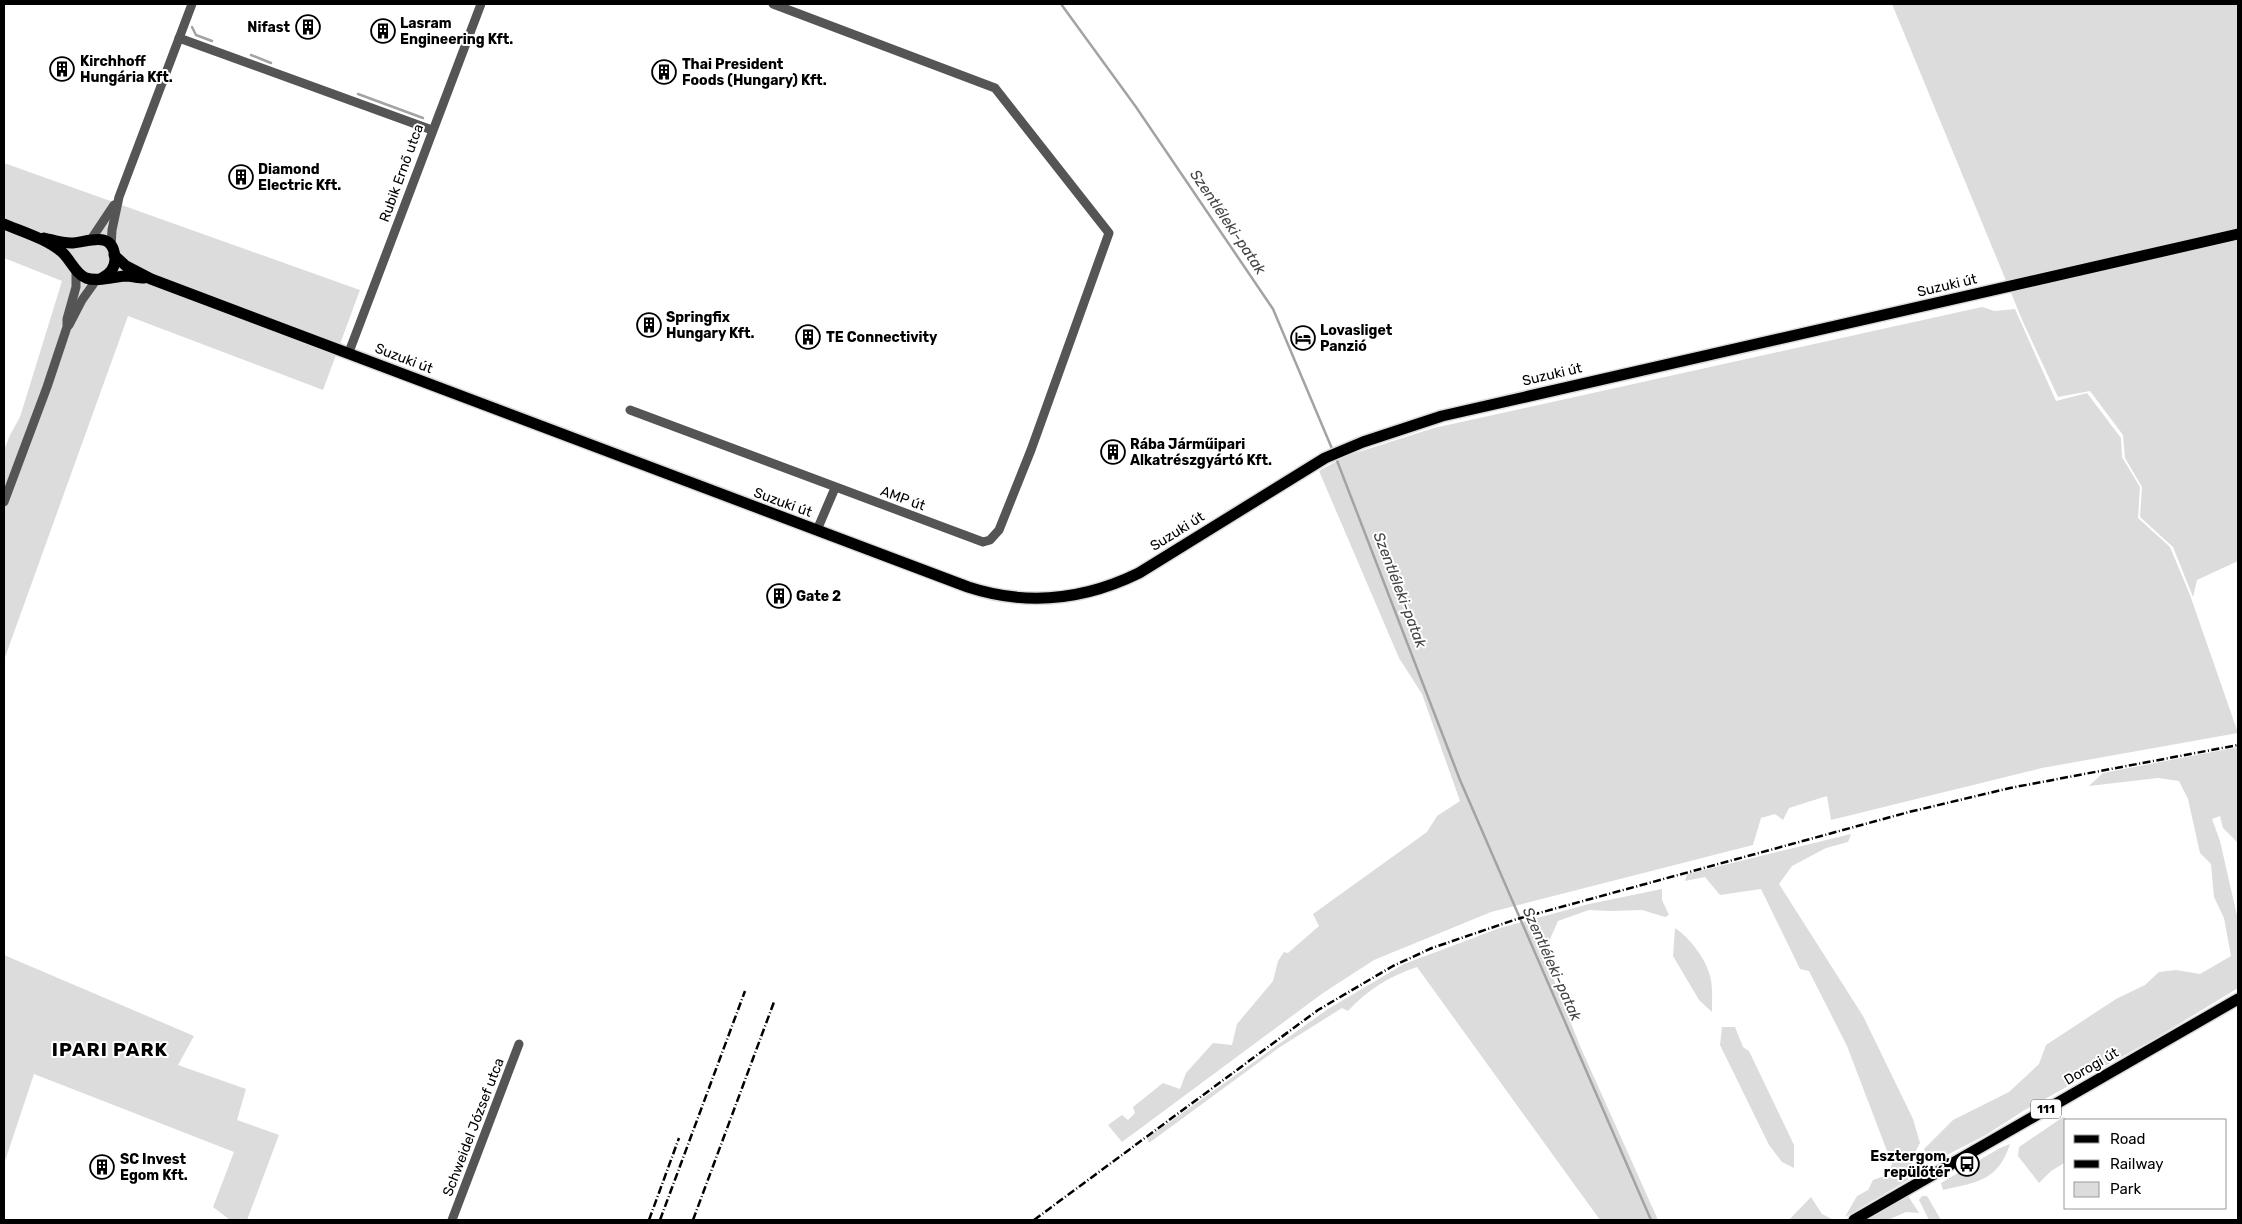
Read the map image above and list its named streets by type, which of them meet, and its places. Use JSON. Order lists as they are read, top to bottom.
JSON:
{
  "streets": {
    "main road": ["Suzuki út", "Dorogi út", "111"],
    "street": ["Rubik Ernő utca", "AMP út", "Schweidel József utca"]
  },
  "crossings": [
    ["Rubik Ernő utca", "Suzuki út"]
  ],
  "districts": ["IPARI PARK"],
  "water": ["Szentléleki-patak"],
  "places": {
    "building": [
      "Nifast",
      "Lasram Engineering Kft.",
      "Kirchhoff Hungária Kft.",
      "Thai President Foods (Hungary) Kft.",
      "Diamond Electric Kft.",
      "Springfix Hungary Kft.",
      "TE Connectivity",
      "Rába Járműipari Alkatrészgyártó Kft.",
      "Gate 2",
      "SC Invest Egom Kft."
    ],
    "hotel": ["Lovasliget Panzió"],
    "bus stop": ["Esztergom, repülőtér"]
  },
  "legend": ["Road", "Railway", "Park"]
}
